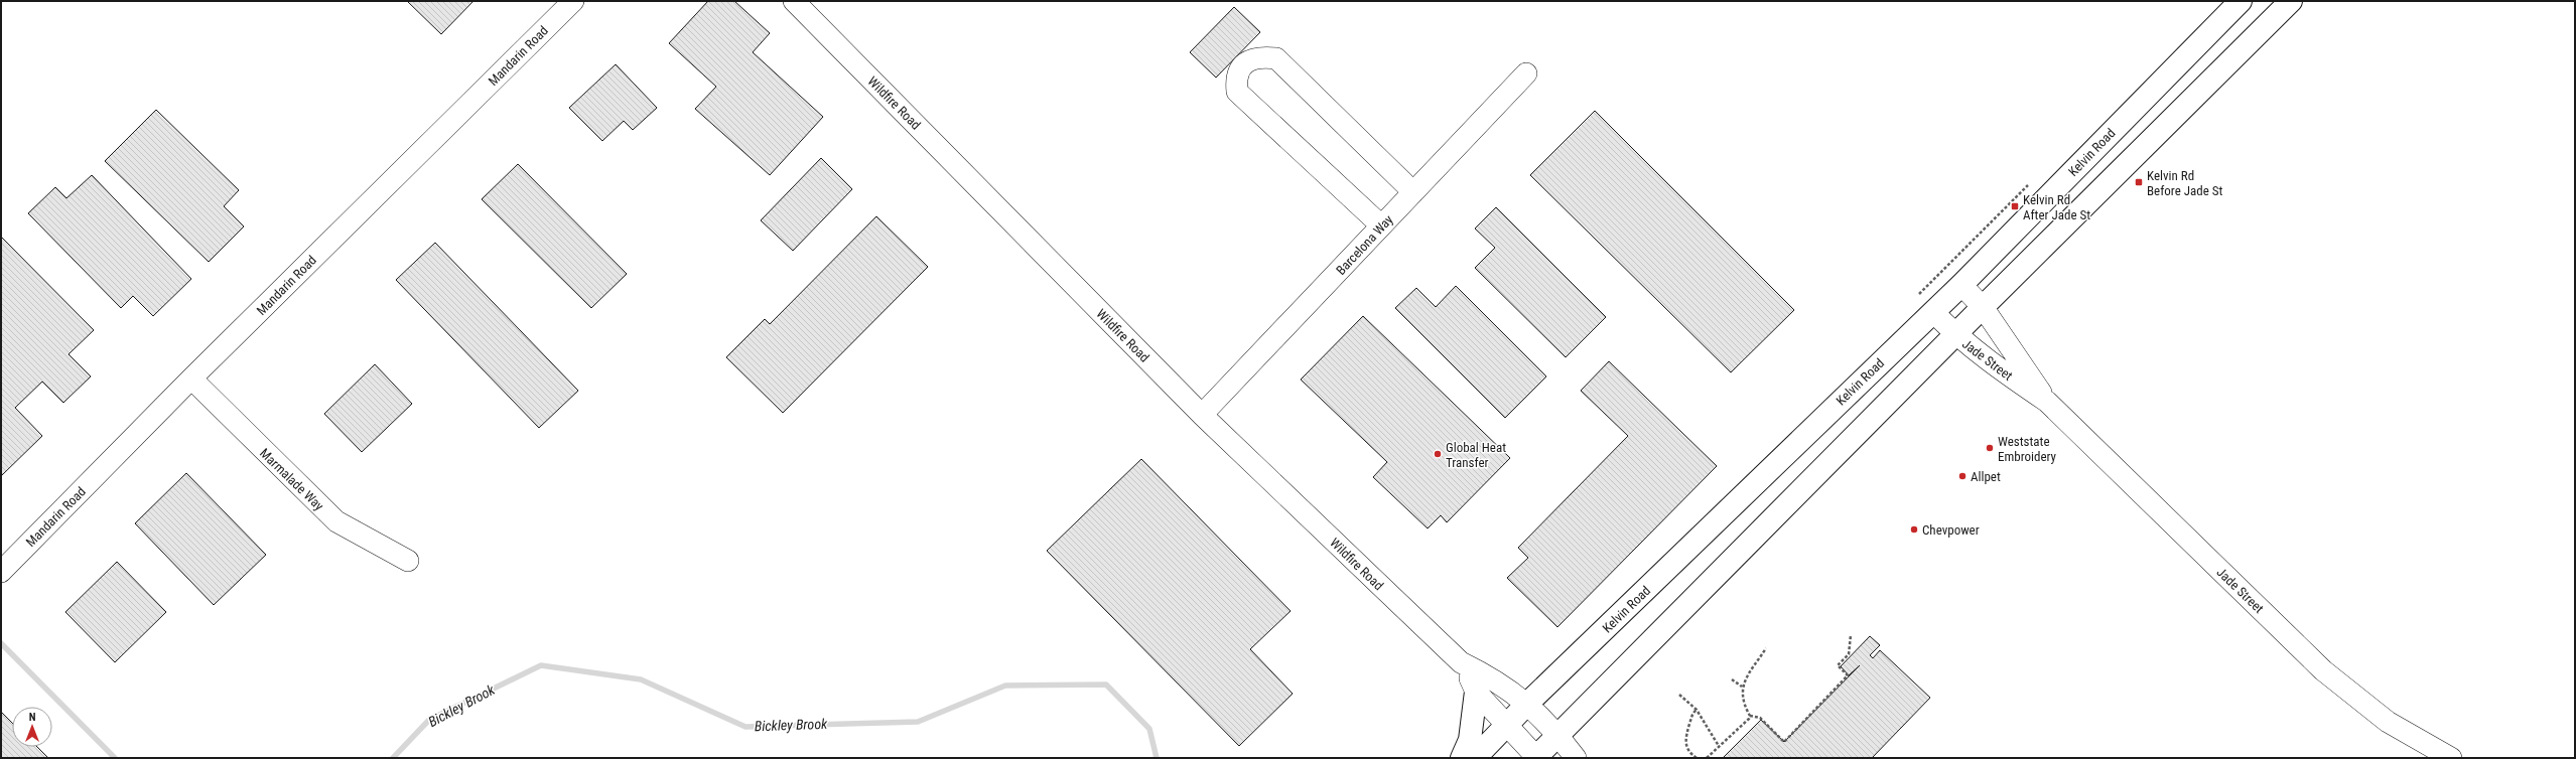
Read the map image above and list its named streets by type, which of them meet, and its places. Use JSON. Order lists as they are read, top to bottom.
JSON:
{
  "streets": {
    "main road": ["Kelvin Road"],
    "street": [
      "Mandarin Road",
      "Wildfire Road",
      "Barcelona Way",
      "Jade Street",
      "Marmalade Way"
    ]
  },
  "crossings": [
    ["Mandarin Road", "Marmalade Way"],
    ["Wildfire Road", "Kelvin Road"],
    ["Wildfire Road", "Barcelona Way"],
    ["Kelvin Road", "Jade Street"]
  ],
  "water": ["Bickley Brook"],
  "places": {
    "transit": ["Kelvin Rd Before Jade St", "Kelvin Rd After Jade St"],
    "other": [
      "Weststate Embroidery",
      "Global Heat Transfer",
      "Allpet",
      "Chevpower"
    ]
  },
  "north": "top"
}
